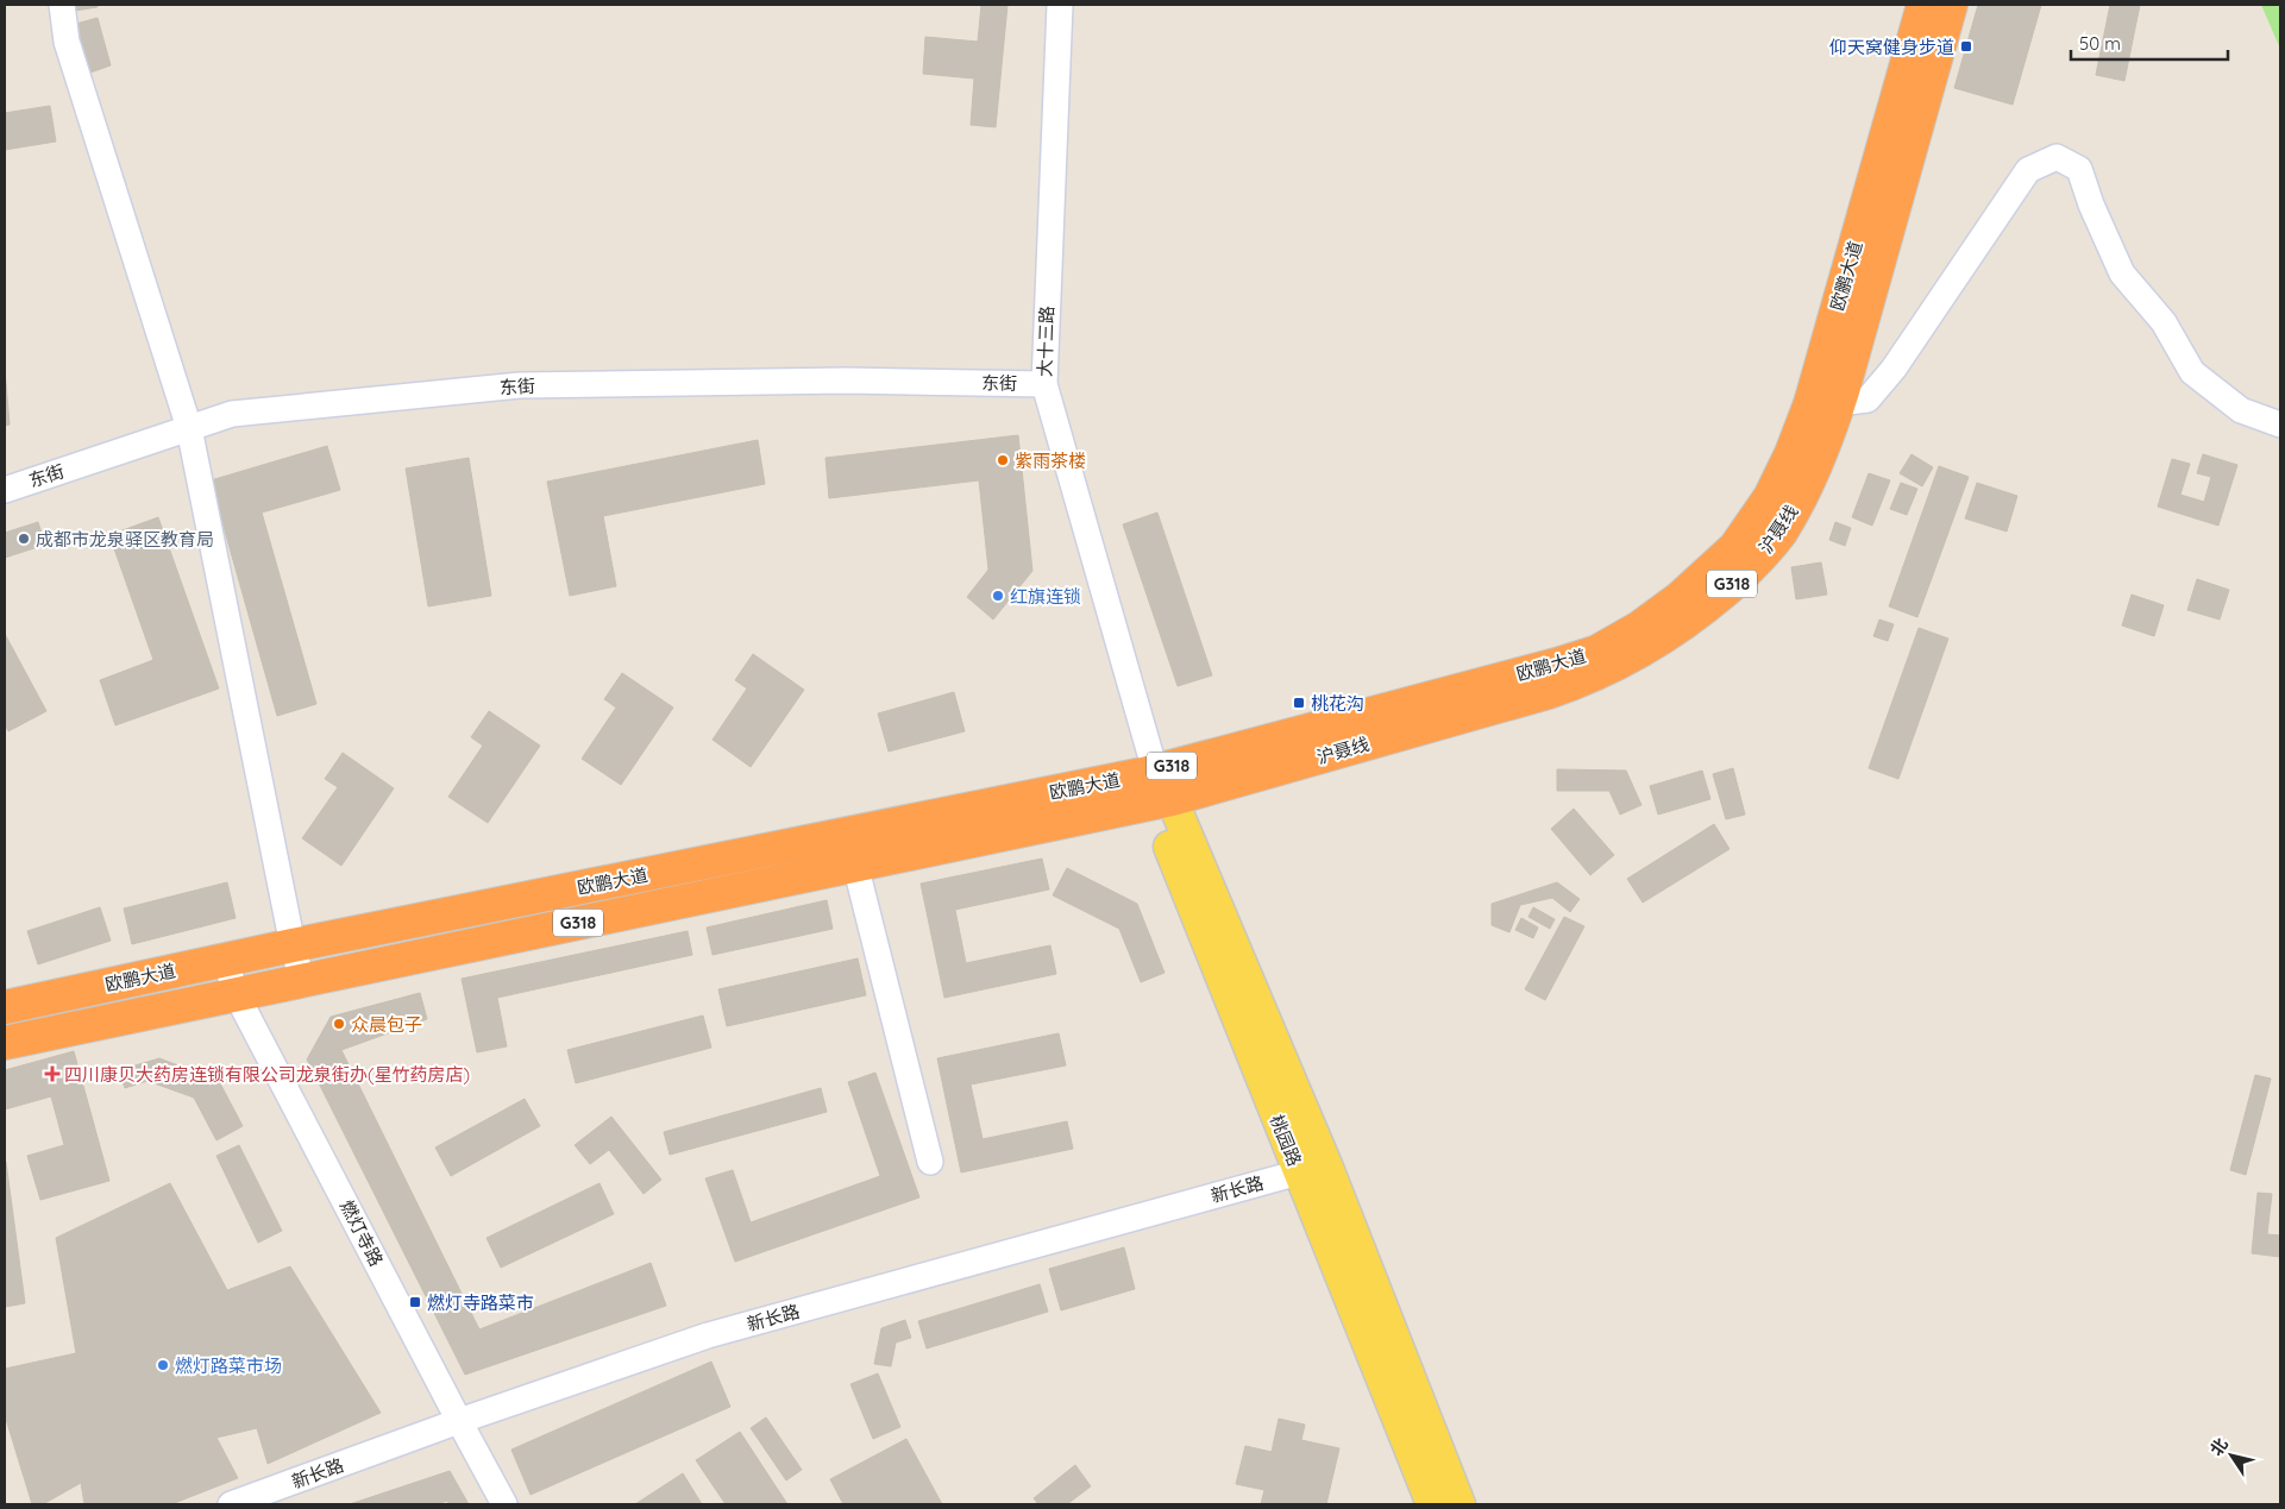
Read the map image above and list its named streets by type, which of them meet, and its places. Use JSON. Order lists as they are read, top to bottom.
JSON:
{
  "streets": {
    "highway": ["欧鹏大道", "沪聂线", "G318"],
    "main road": ["桃园路"],
    "street": [
      "大十三路",
      "东街",
      "新长路",
      "燃灯寺路"
    ]
  },
  "crossings": [
    ["欧鹏大道", "大十三路"],
    ["欧鹏大道", "沪聂线"],
    ["欧鹏大道", "桃园路"],
    ["欧鹏大道", "燃灯寺路"],
    ["大十三路", "东街"],
    ["大十三路", "沪聂线"],
    ["大十三路", "桃园路"],
    ["沪聂线", "桃园路"],
    ["桃园路", "新长路"],
    ["新长路", "燃灯寺路"]
  ],
  "places": {
    "transit": ["仰天窝健身步道", "桃花沟", "燃灯寺路菜市"],
    "other": [
      "紫雨茶楼",
      "成都市龙泉驿区教育局",
      "红旗连锁",
      "众晨包子",
      "燃灯路菜市场"
    ],
    "health": ["四川康贝大药房连锁有限公司龙泉街办(星竹药房店)"]
  },
  "scale_bar": "50 m",
  "north": "top left"
}
